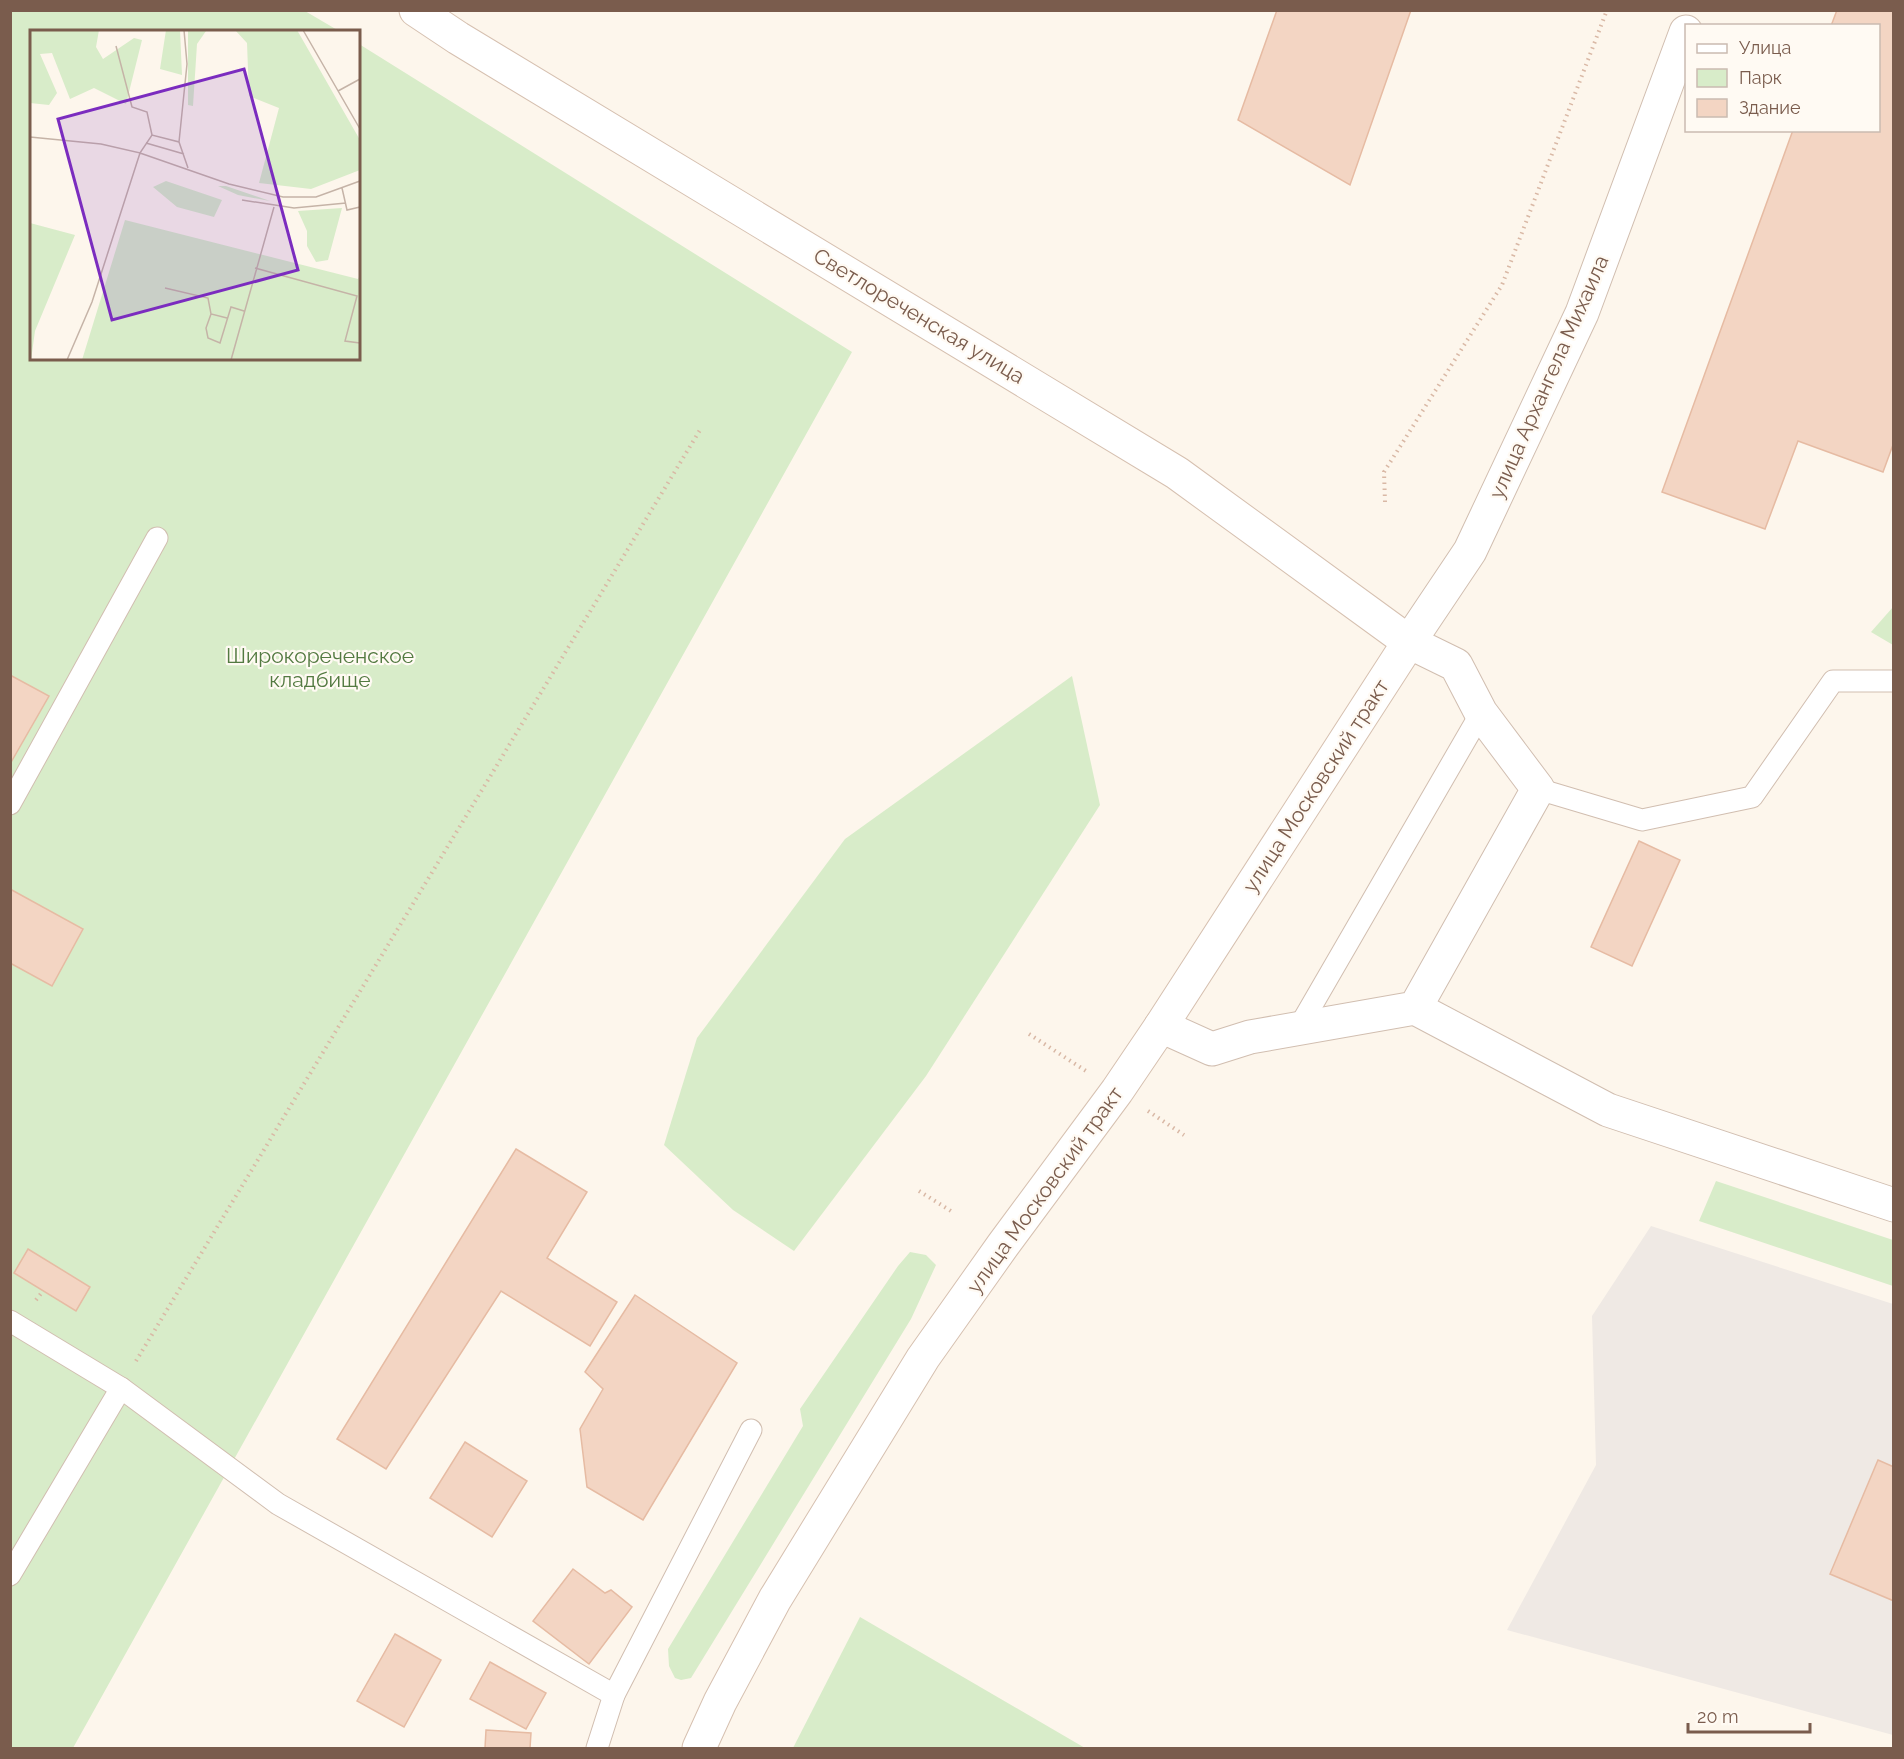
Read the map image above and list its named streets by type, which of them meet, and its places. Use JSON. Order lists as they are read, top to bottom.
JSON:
{
  "streets": {
    "main road": ["Светлореченская улица", "улица Архангела Михаила", "улица Московский тракт"]
  },
  "crossings": [
    ["Светлореченская улица", "улица Архангела Михаила"],
    ["Светлореченская улица", "улица Московский тракт"],
    ["улица Архангела Михаила", "улица Московский тракт"]
  ],
  "parks": ["Широкореченское кладбище"],
  "legend": ["Улица", "Парк", "Здание"],
  "scale_bar": "20 m"
}
